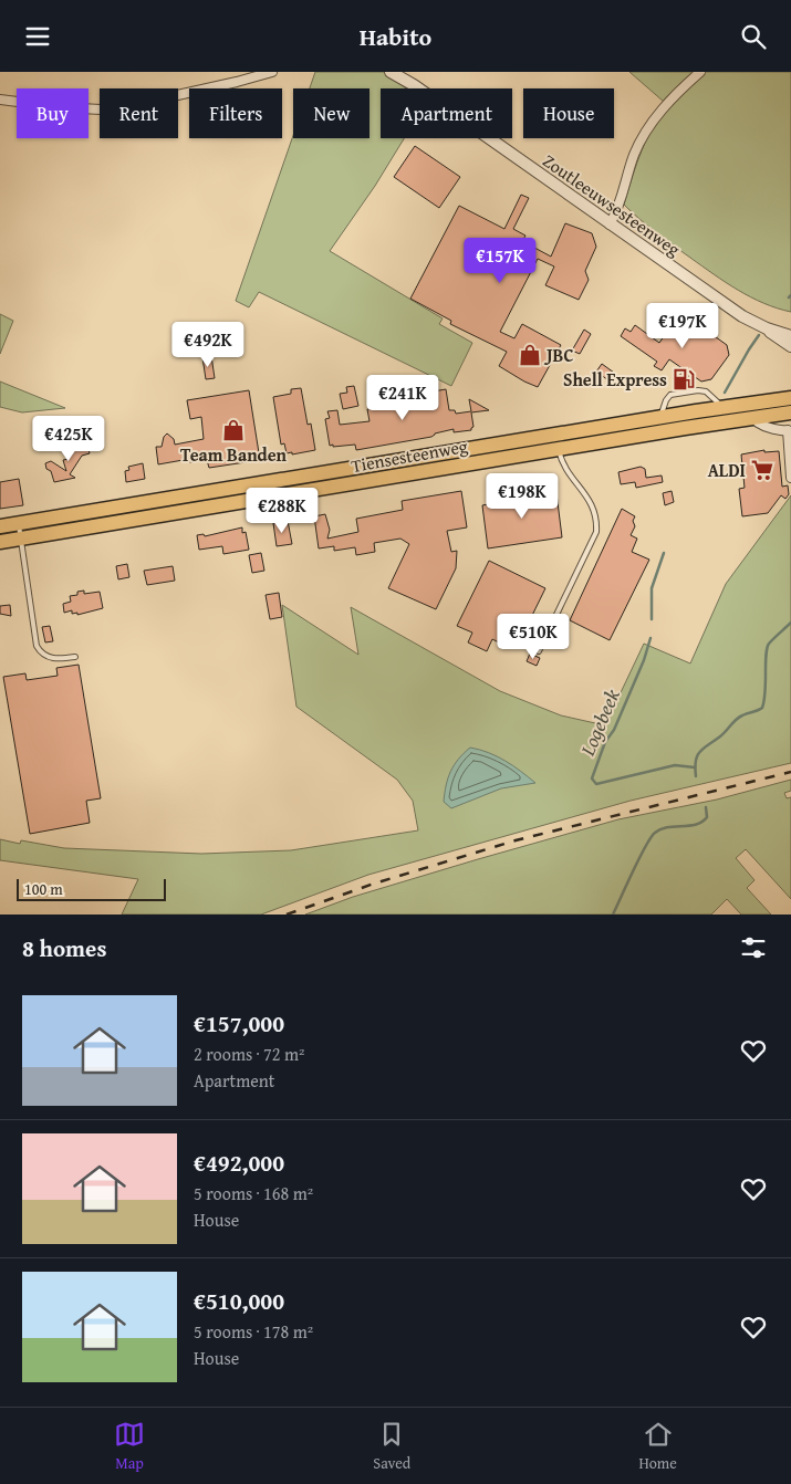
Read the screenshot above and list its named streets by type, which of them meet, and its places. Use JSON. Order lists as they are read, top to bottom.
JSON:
{
  "streets": {
    "main road": ["Tiensesteenweg"],
    "street": ["Zoutleeuwsesteenweg"]
  },
  "water": ["Logebeek"],
  "places": {
    "shop": ["JBC", "Team Banden"],
    "fuel station": ["Shell Express"],
    "supermarket": ["ALDI"]
  },
  "scale_bar": "100 m",
  "page": {
    "header": "Habito",
    "chip": [
      "Buy",
      "Rent",
      "Filters",
      "New",
      "Apartment",
      "House"
    ],
    "price": [
      "€157K",
      "€197K",
      "€492K",
      "€241K",
      "€425K",
      "€198K",
      "€288K",
      "€510K"
    ],
    "scale": "100 m",
    "heading": "8 homes",
    "list": [
      {
        "name": "€157,000",
        "note": "2 rooms · 72 m² · Apartment"
      },
      {
        "name": "€492,000",
        "note": "5 rooms · 168 m² · House"
      },
      {
        "name": "€510,000",
        "note": "5 rooms · 178 m² · House"
      }
    ],
    "tabs": ["Map", "Saved", "Home"]
  }
}
